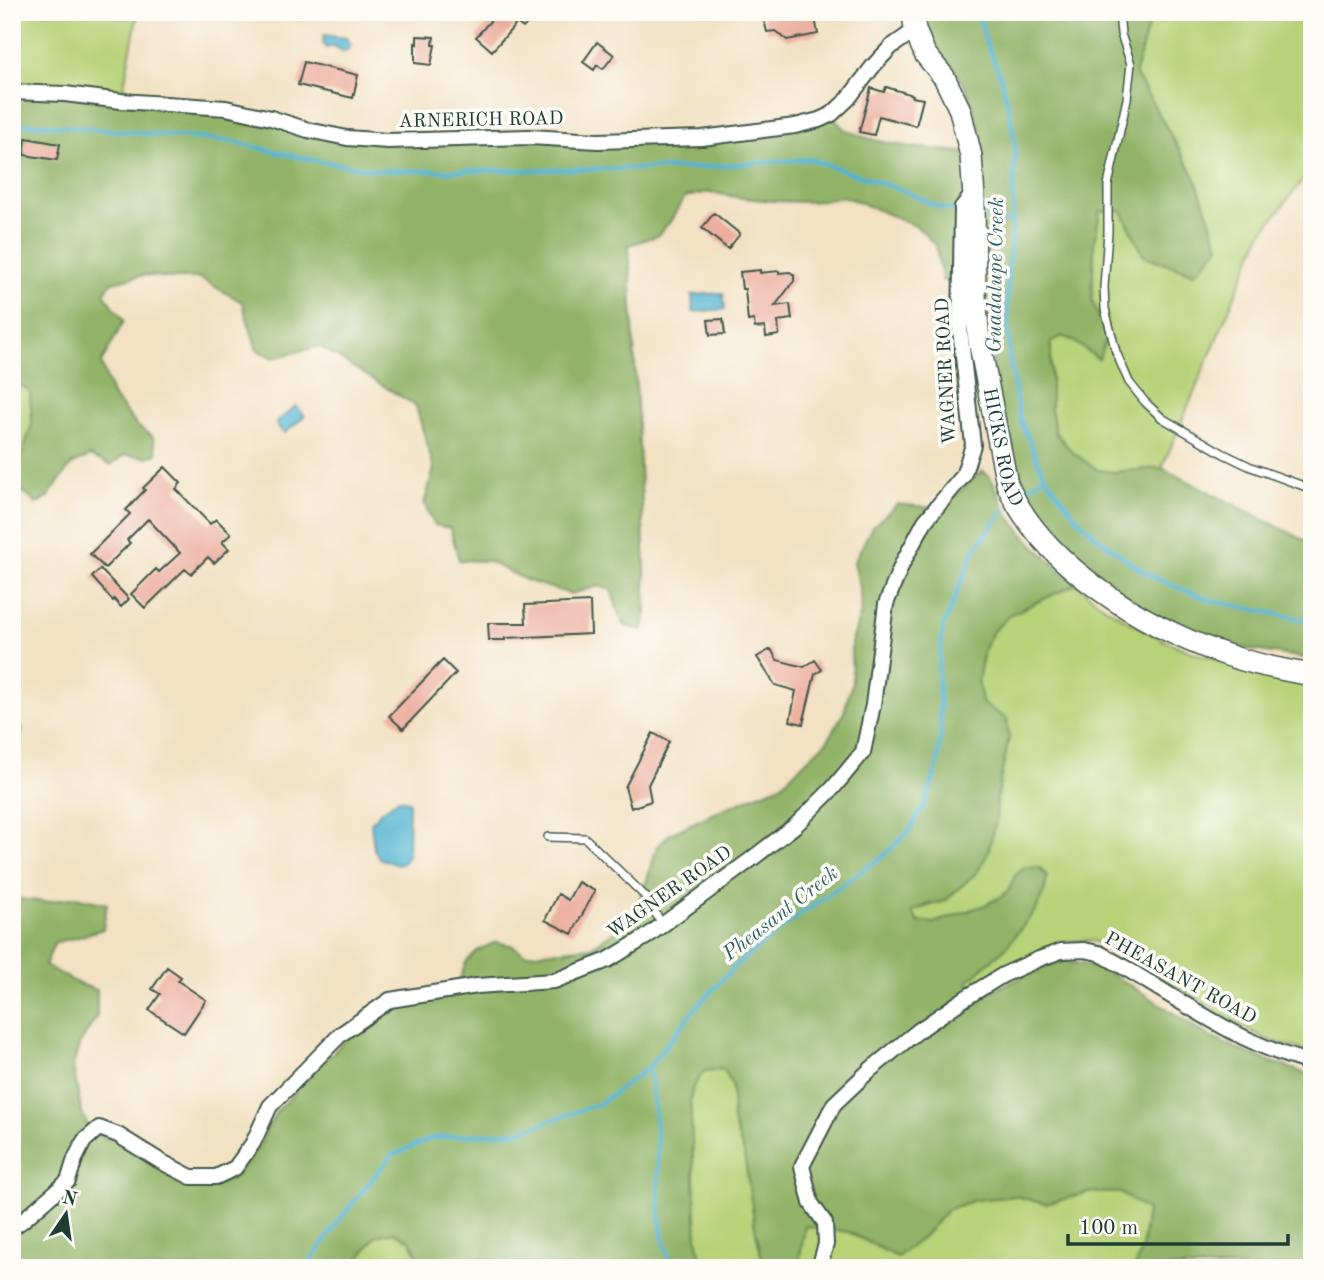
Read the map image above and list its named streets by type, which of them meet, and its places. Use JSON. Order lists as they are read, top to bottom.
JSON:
{
  "streets": {
    "street": [
      "ARNERICH ROAD",
      "WAGNER ROAD",
      "HICKS ROAD",
      "PHEASANT ROAD"
    ]
  },
  "crossings": [
    ["ARNERICH ROAD", "HICKS ROAD"],
    ["WAGNER ROAD", "HICKS ROAD"]
  ],
  "water": ["Guadalupe Creek", "Pheasant Creek"],
  "scale_bar": "100 m",
  "north": "top"
}
